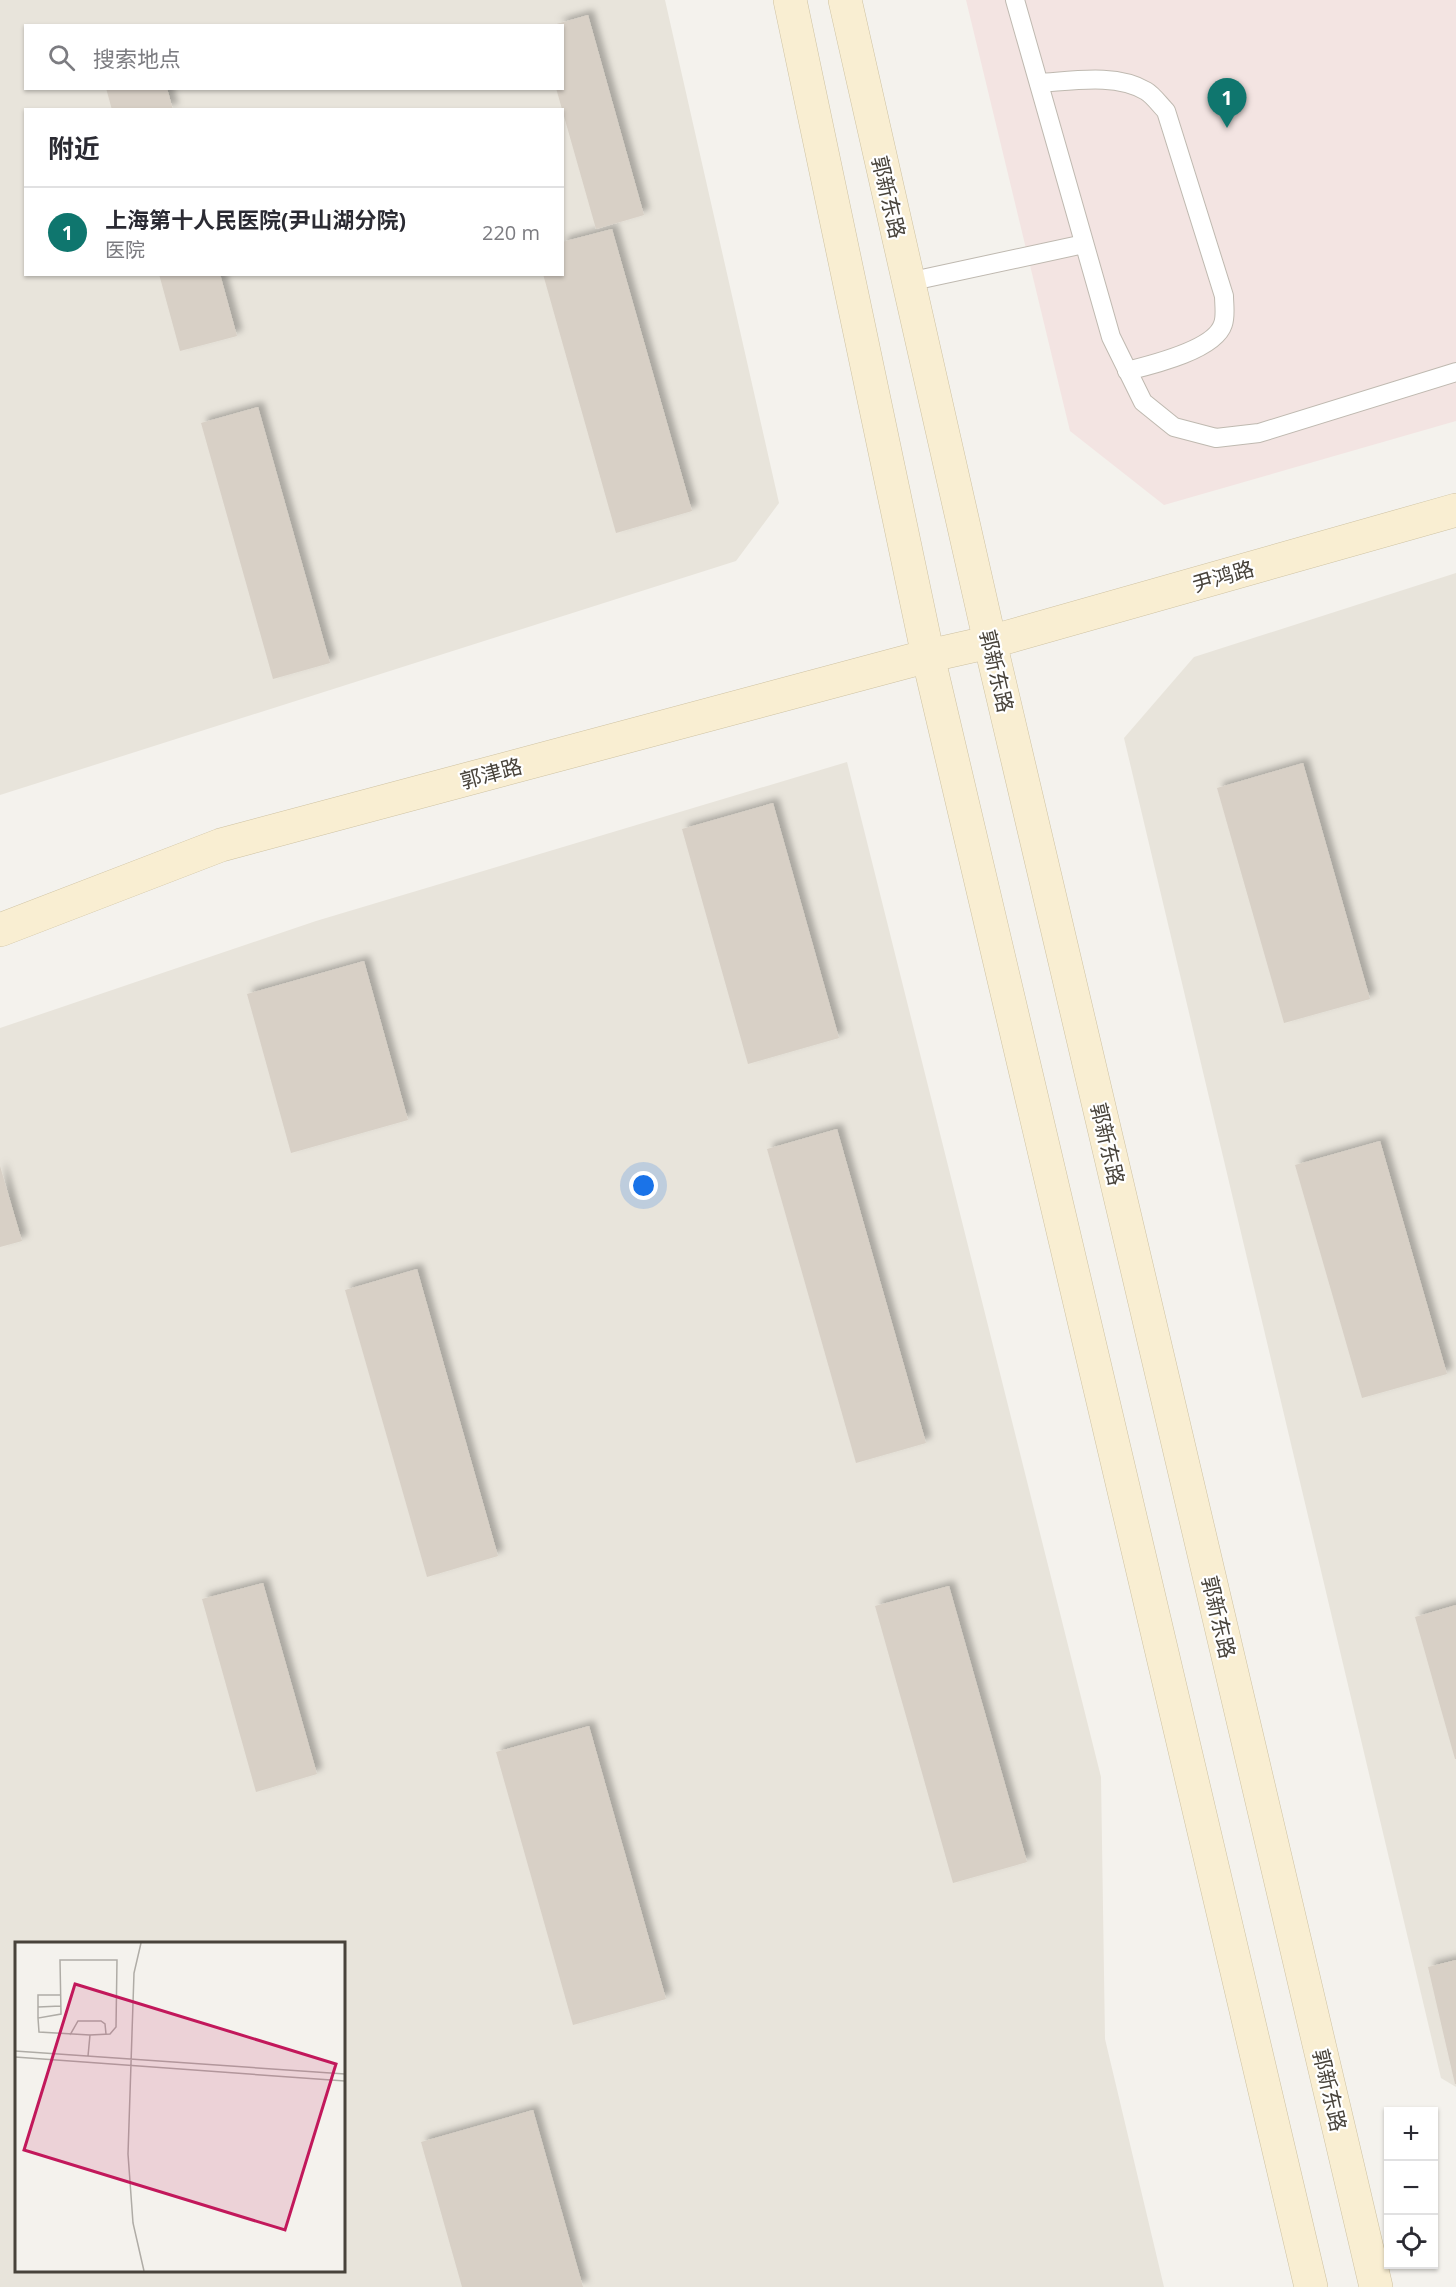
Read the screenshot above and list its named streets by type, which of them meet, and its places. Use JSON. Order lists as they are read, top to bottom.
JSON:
{
  "streets": {
    "main road": ["郭新东路", "尹鸿路", "郭津路"]
  },
  "crossings": [
    ["郭新东路", "尹鸿路"],
    ["郭新东路", "郭津路"],
    ["尹鸿路", "郭津路"]
  ],
  "page": {
    "search": "搜索地点",
    "pins": "1",
    "heading": "附近",
    "list": [
      {
        "mark": "1",
        "name": "上海第十人民医院(尹山湖分院)",
        "note": "医院",
        "value": "220 m"
      }
    ],
    "map_buttons": ["+", "−"]
  }
}
